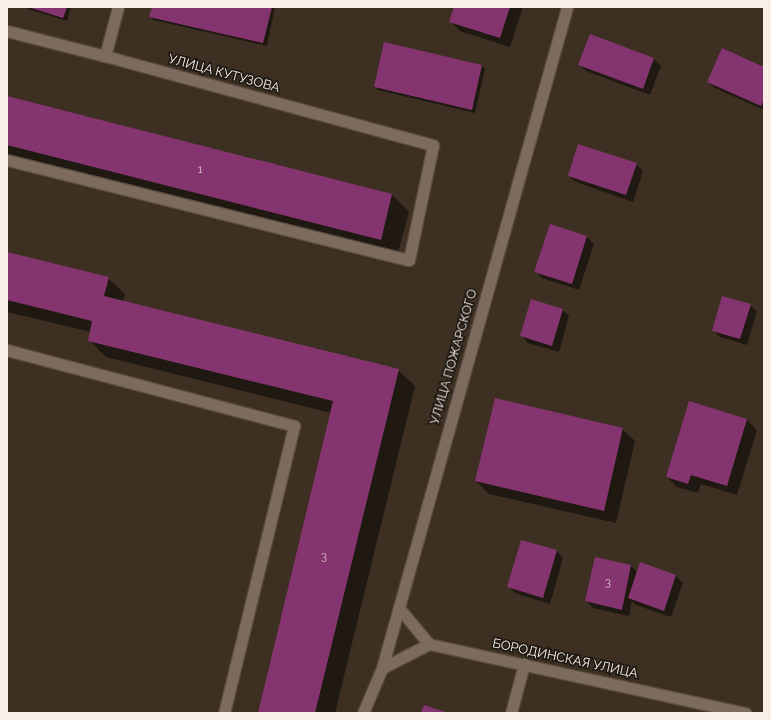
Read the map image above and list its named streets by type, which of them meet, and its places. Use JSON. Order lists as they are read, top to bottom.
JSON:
{
  "streets": {
    "street": ["УЛИЦА КУТУЗОВА", "УЛИЦА ПОЖАРСКОГО", "БОРОДИНСКАЯ УЛИЦА"]
  },
  "house_numbers": ["1", "3", "3"]
}
